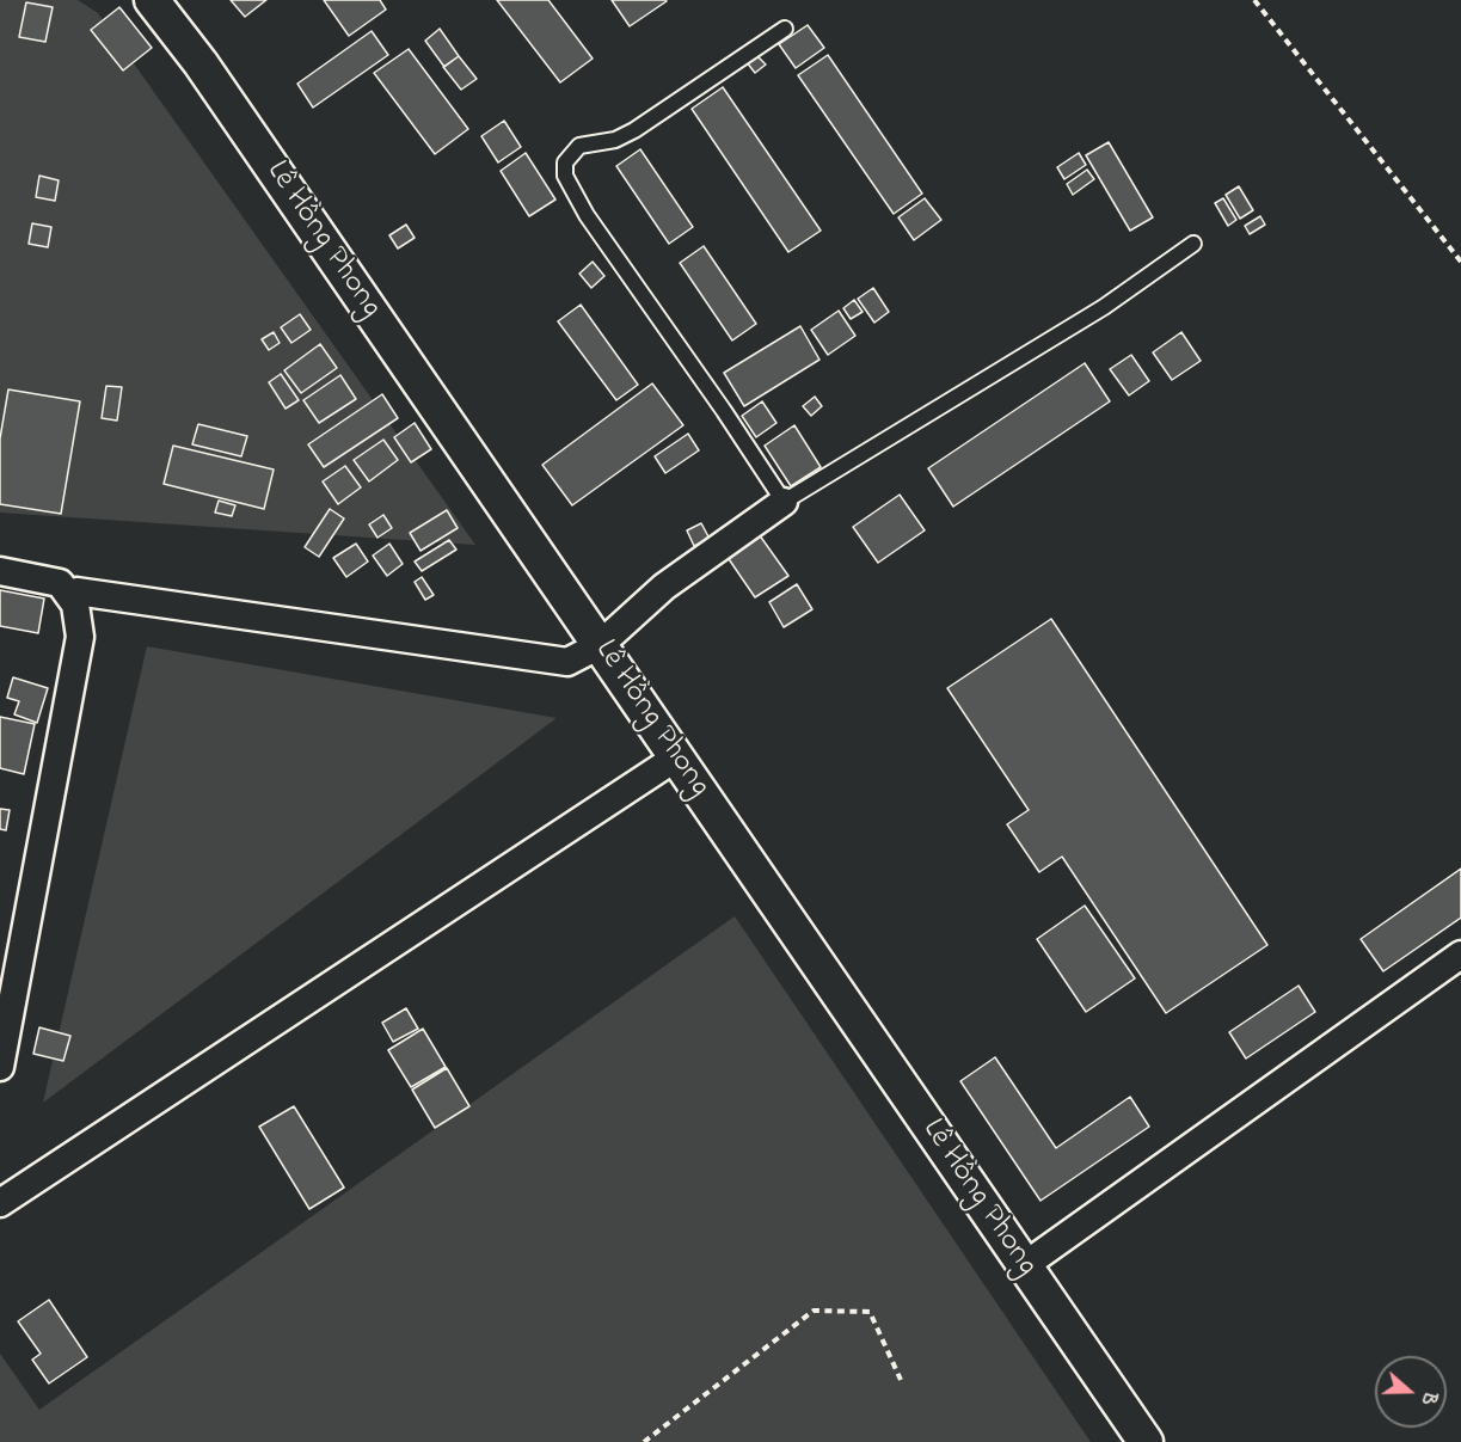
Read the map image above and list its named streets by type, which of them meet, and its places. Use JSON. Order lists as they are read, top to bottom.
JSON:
{
  "streets": {
    "street": ["Lê Hồng Phong"]
  },
  "north": "right"
}
